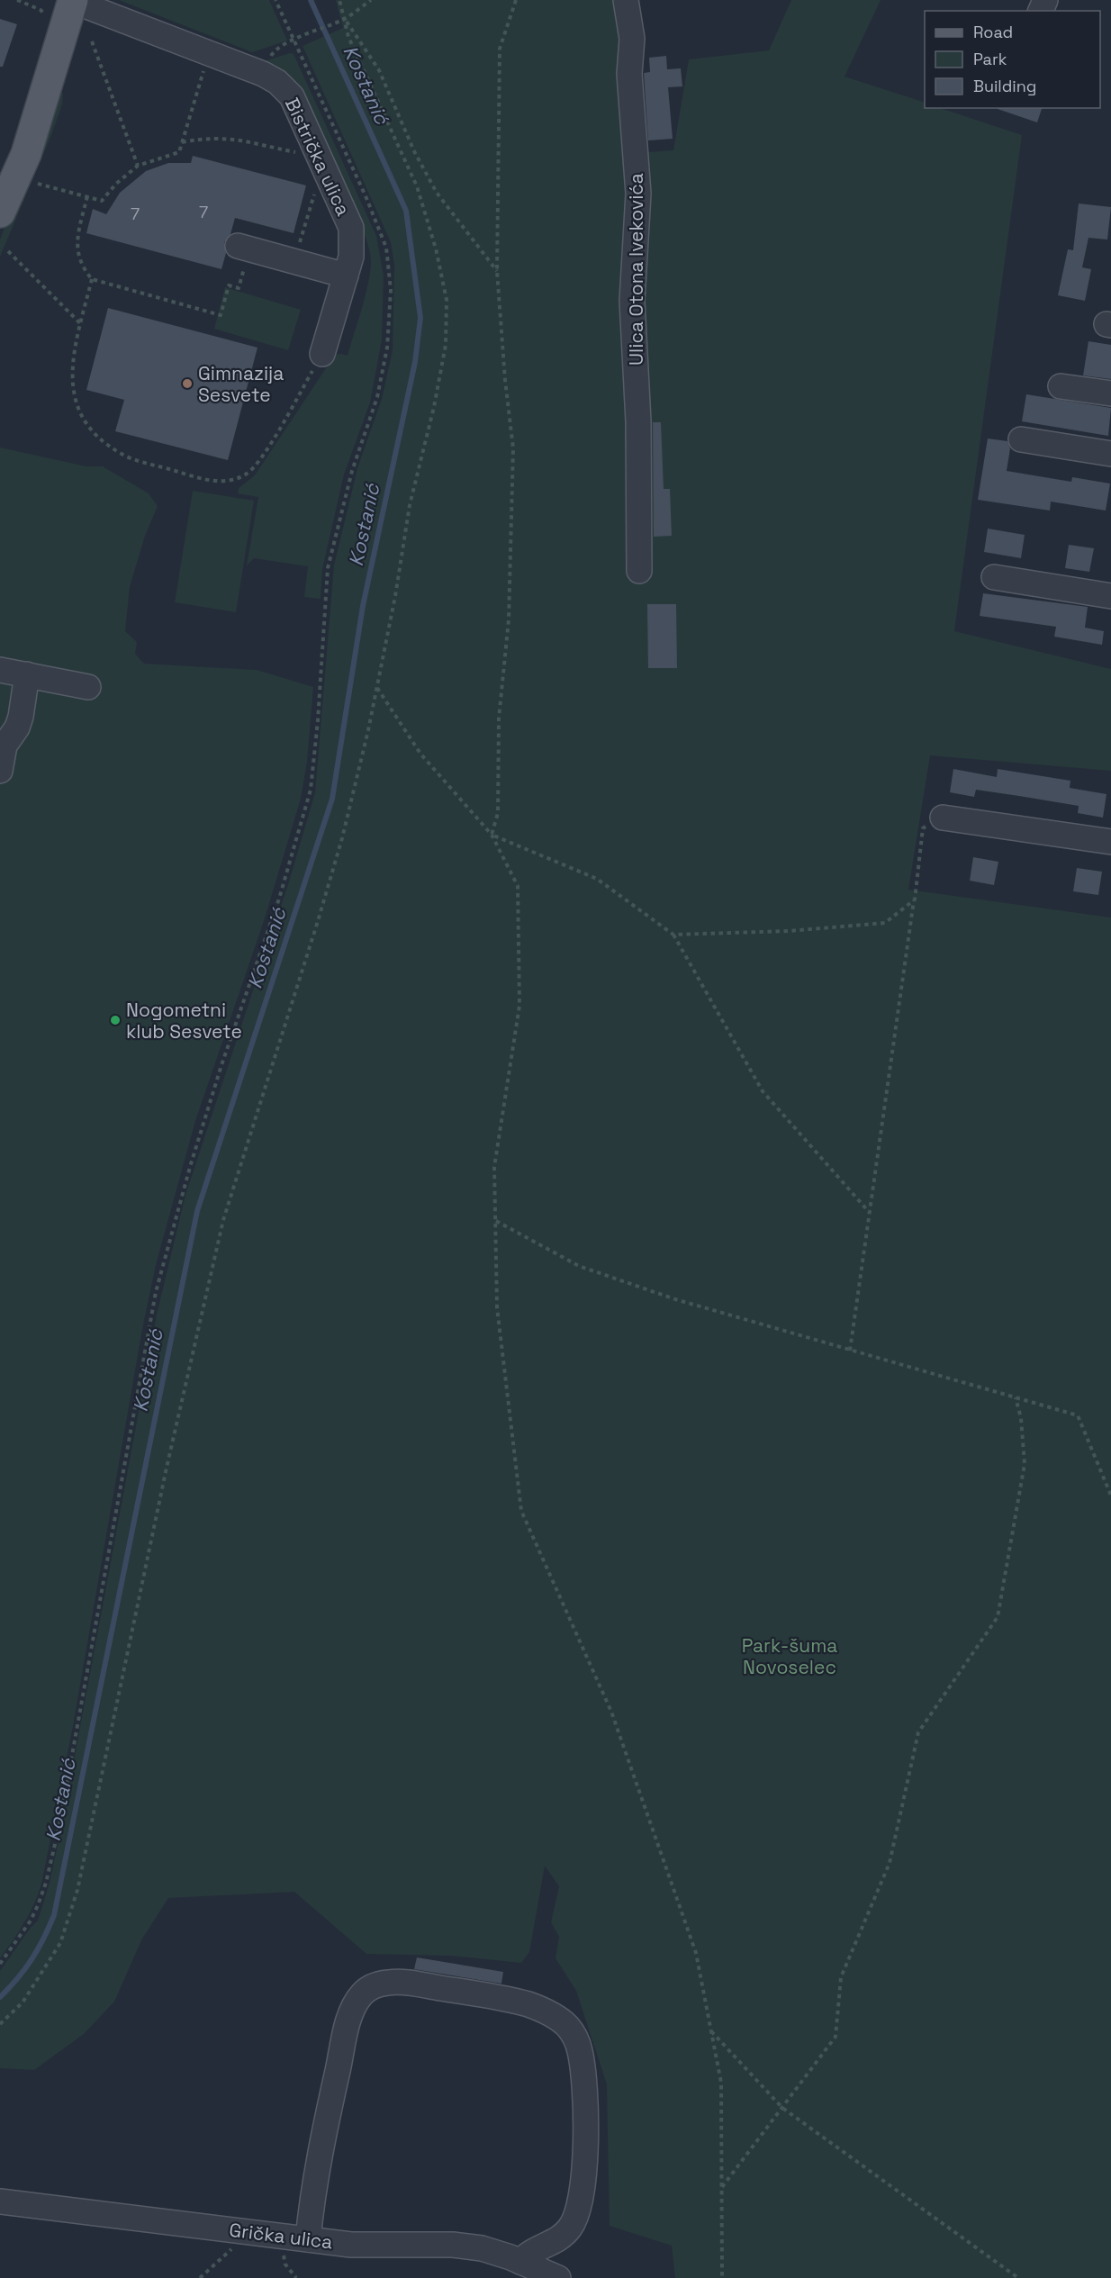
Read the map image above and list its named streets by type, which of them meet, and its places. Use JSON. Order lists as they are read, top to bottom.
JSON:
{
  "streets": {
    "main road": ["Bistrička ulica"],
    "street": ["Ulica Otona Ivekovića", "Grička ulica"]
  },
  "water": ["Kostanić"],
  "parks": ["Park-šuma Novoselec"],
  "places": ["Gimnazija Sesvete", "Nogometni klub Sesvete"],
  "house_numbers": ["7", "7"],
  "legend": ["Road", "Park", "Building"]
}
